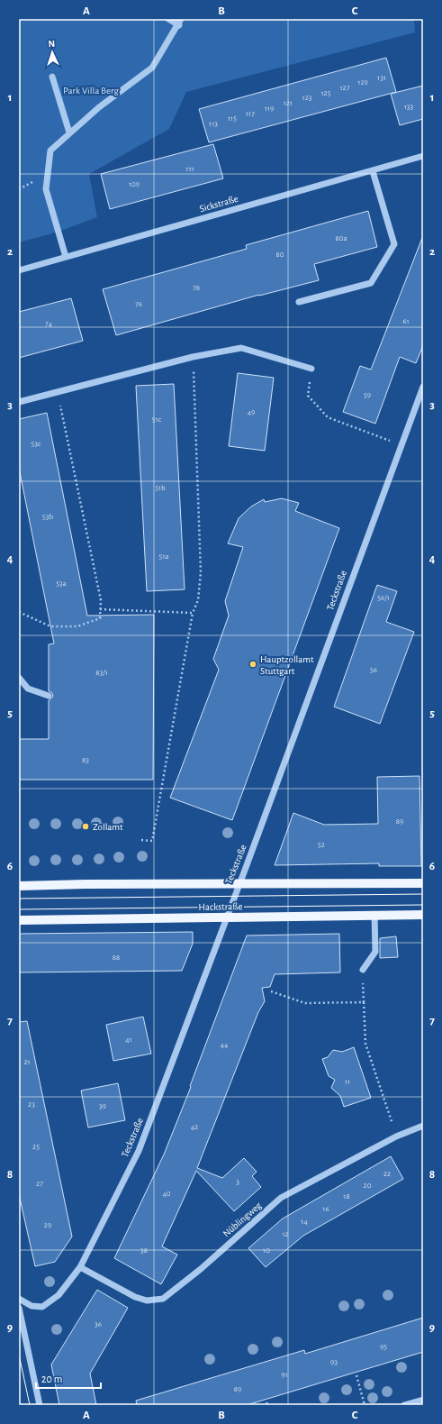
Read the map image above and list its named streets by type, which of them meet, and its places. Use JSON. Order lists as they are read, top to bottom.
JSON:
{
  "streets": {
    "main road": ["Hackstraße"],
    "street": ["Sickstraße", "Teckstraße", "Nüblingweg"]
  },
  "crossings": [
    ["Teckstraße", "Hackstraße"],
    ["Teckstraße", "Nüblingweg"]
  ],
  "parks": ["Park Villa Berg"],
  "places": ["Hauptzollamt Stuttgart", "Zollamt"],
  "house_numbers": [
    "131",
    "129",
    "127",
    "125",
    "123",
    "121",
    "133",
    "119",
    "117",
    "115",
    "113",
    "111",
    "109",
    "80a",
    "80",
    "78",
    "76",
    "61",
    "74",
    "59",
    "49",
    "51c",
    "53c",
    "51b",
    "53b",
    "51a",
    "53a",
    "56/1",
    "56",
    "83/1",
    "83",
    "89",
    "52",
    "88",
    "41",
    "44",
    "21",
    "11",
    "23",
    "39",
    "42",
    "25",
    "22",
    "3",
    "27",
    "20",
    "40",
    "18",
    "16",
    "14",
    "29",
    "12",
    "38",
    "10",
    "36",
    "95",
    "93",
    "91",
    "89"
  ],
  "scale_bar": "20 m",
  "north": "top",
  "grid": {
    "columns": ["A", "B", "C"],
    "rows": [
      "1",
      "2",
      "3",
      "4",
      "5",
      "6",
      "7",
      "8",
      "9"
    ]
  }
}
